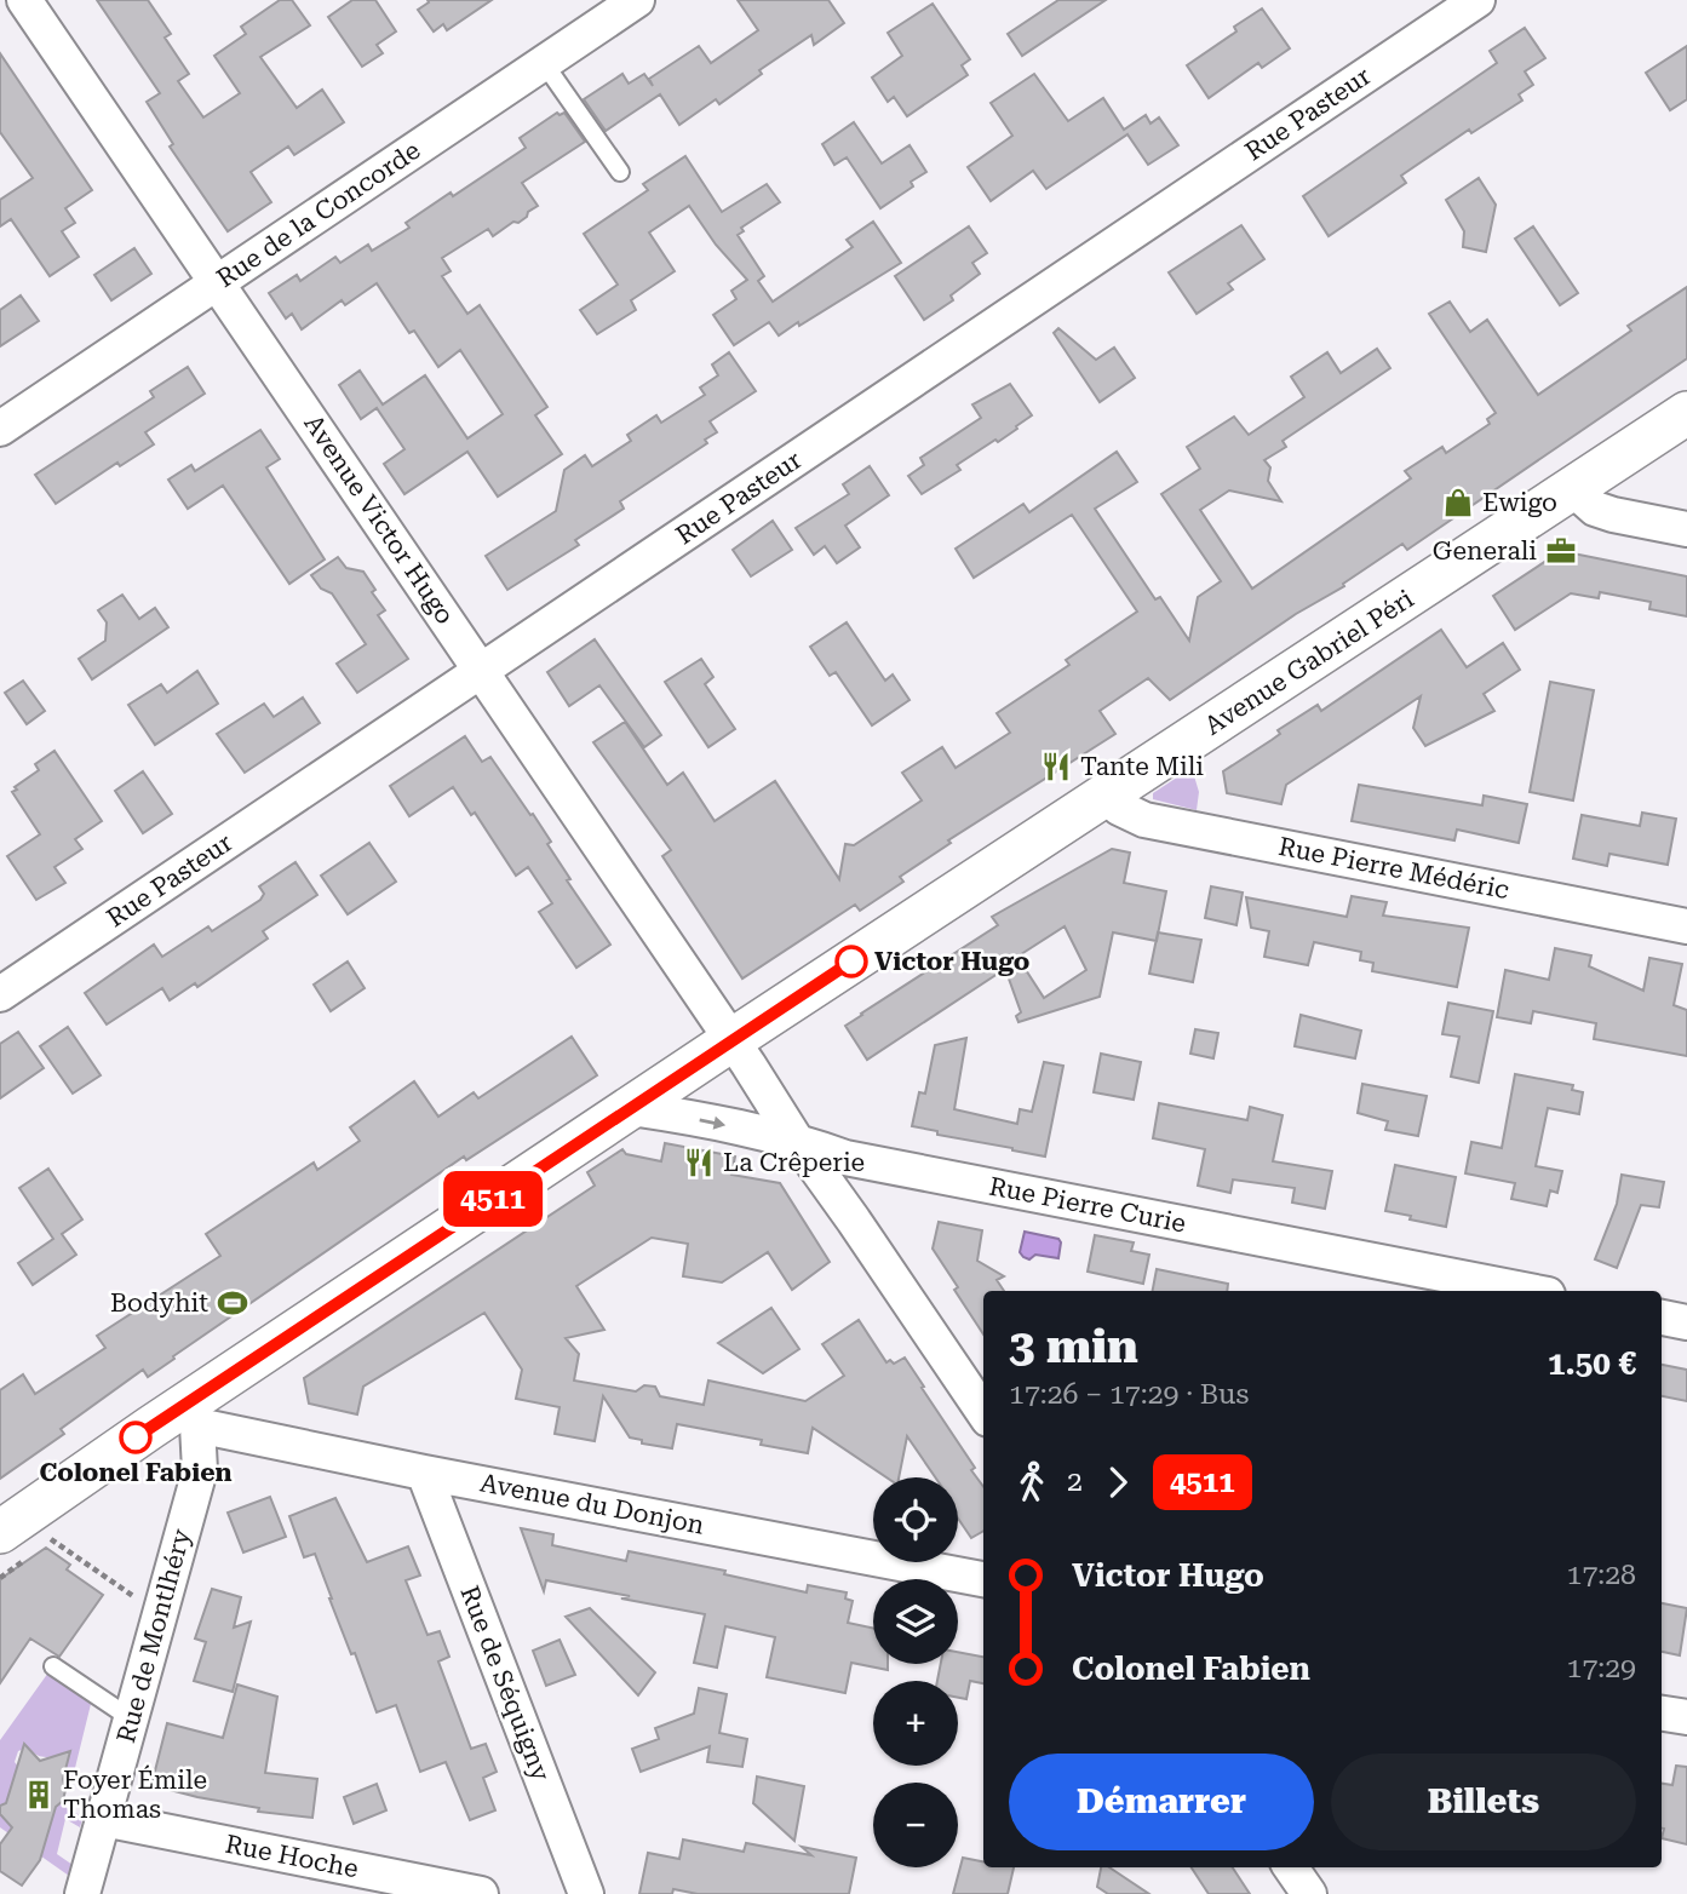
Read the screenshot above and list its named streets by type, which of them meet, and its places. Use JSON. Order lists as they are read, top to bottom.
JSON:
{
  "streets": {
    "street": [
      "Rue Pasteur",
      "Rue de la Concorde",
      "Avenue Victor Hugo",
      "Avenue Gabriel Péri",
      "Rue Pierre Médéric",
      "Rue Pierre Curie",
      "Avenue du Donjon",
      "Rue de Montlhéry",
      "Rue de Séquigny",
      "Rue Hoche"
    ]
  },
  "crossings": [
    ["Rue Pasteur", "Avenue Victor Hugo"],
    ["Rue de la Concorde", "Avenue Victor Hugo"],
    ["Avenue Victor Hugo", "Avenue Gabriel Péri"],
    ["Avenue Victor Hugo", "Rue Pierre Curie"],
    ["Avenue Gabriel Péri", "Rue Pierre Médéric"],
    ["Avenue Gabriel Péri", "Rue Pierre Curie"],
    ["Avenue Gabriel Péri", "Avenue du Donjon"],
    ["Avenue Gabriel Péri", "Rue de Montlhéry"],
    ["Avenue du Donjon", "Rue de Montlhéry"],
    ["Avenue du Donjon", "Rue de Séquigny"],
    ["Rue de Montlhéry", "Rue Hoche"]
  ],
  "places": {
    "shop": ["Ewigo"],
    "office": ["Generali"],
    "restaurant": ["Tante Mili", "La Crêperie"],
    "other": ["Victor Hugo", "Colonel Fabien"],
    "sports": ["Bodyhit"],
    "building": ["Foyer Émile Thomas"]
  },
  "lines": ["bus line 4511"],
  "page": {
    "on_map": "4511",
    "heading": ["3 min", "17:26 – 17:29 · Bus", "1.50 €"],
    "legs": ["2", "4511"],
    "map_buttons": ["+", "−"],
    "list": [
      {
        "name": "Victor Hugo",
        "value": "17:28"
      },
      {
        "name": "Colonel Fabien",
        "value": "17:29"
      }
    ],
    "buttons": ["Démarrer", "Billets"]
  }
}
